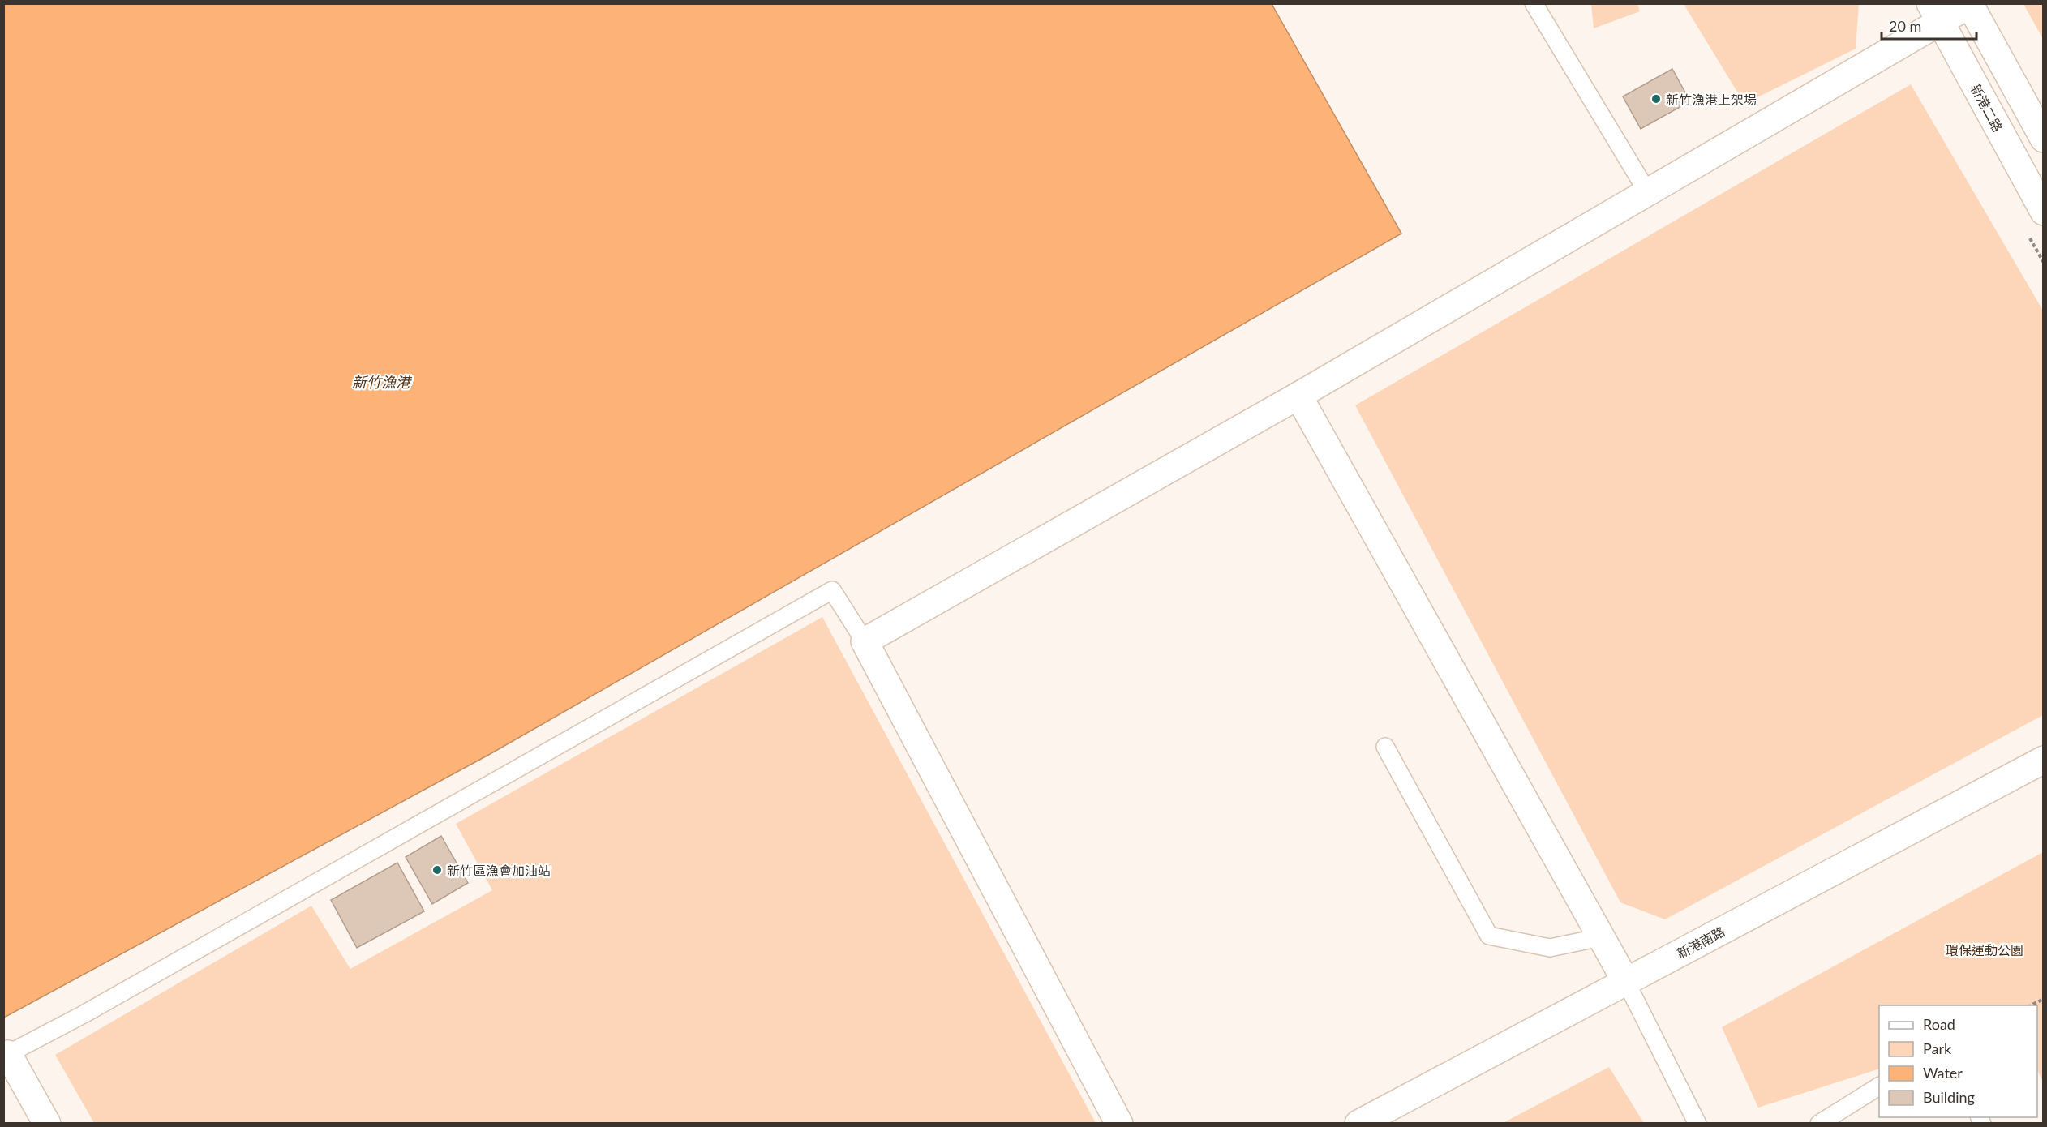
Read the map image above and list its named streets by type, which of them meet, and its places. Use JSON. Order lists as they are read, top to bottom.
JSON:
{
  "streets": {
    "street": ["新港二路", "新港南路"]
  },
  "water": ["新竹漁港"],
  "parks": ["環保運動公園"],
  "places": ["新竹漁港上架場", "新竹區漁會加油站"],
  "legend": [
    "Road",
    "Park",
    "Water",
    "Building"
  ],
  "scale_bar": "20 m"
}
